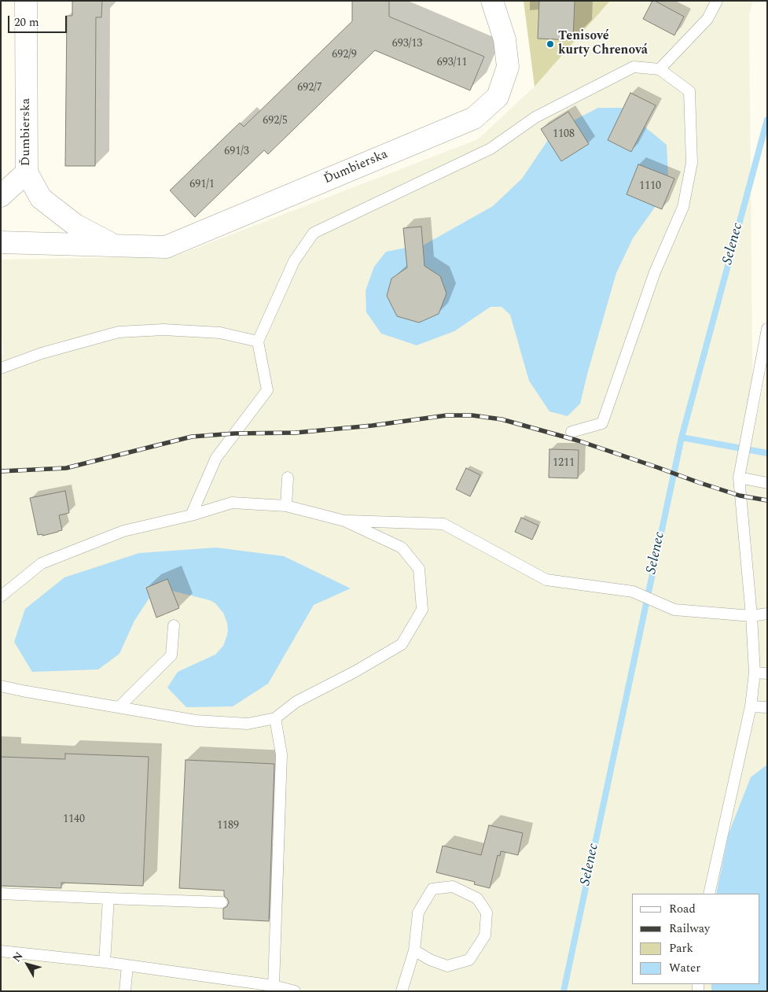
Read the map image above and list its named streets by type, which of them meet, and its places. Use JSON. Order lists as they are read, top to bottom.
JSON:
{
  "streets": {
    "street": ["Ďumbierska"]
  },
  "water": ["Selenec"],
  "places": ["Tenisové kurty Chrenová"],
  "house_numbers": [
    "693/13",
    "692/9",
    "693/11",
    "692/7",
    "692/5",
    "1108",
    "691/3",
    "691/1",
    "1110",
    "1211",
    "1140",
    "1189"
  ],
  "legend": [
    "Road",
    "Railway",
    "Park",
    "Water"
  ],
  "scale_bar": "20 m",
  "north": "top left"
}
